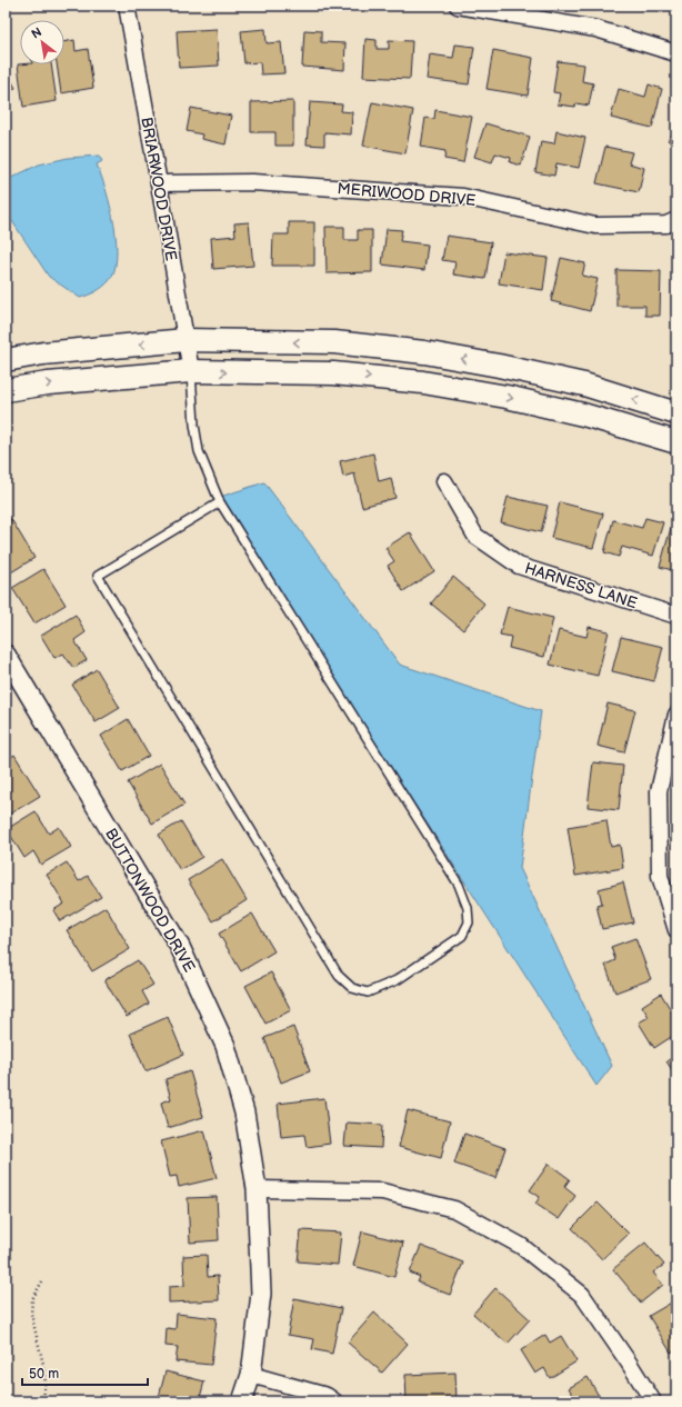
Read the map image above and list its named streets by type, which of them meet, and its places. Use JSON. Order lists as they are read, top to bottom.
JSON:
{
  "streets": {
    "street": [
      "BRIARWOOD DRIVE",
      "MERIWOOD DRIVE",
      "HARNESS LANE",
      "BUTTONWOOD DRIVE"
    ]
  },
  "crossings": [
    ["BRIARWOOD DRIVE", "MERIWOOD DRIVE"]
  ],
  "scale_bar": "50 m",
  "north": "top left"
}
